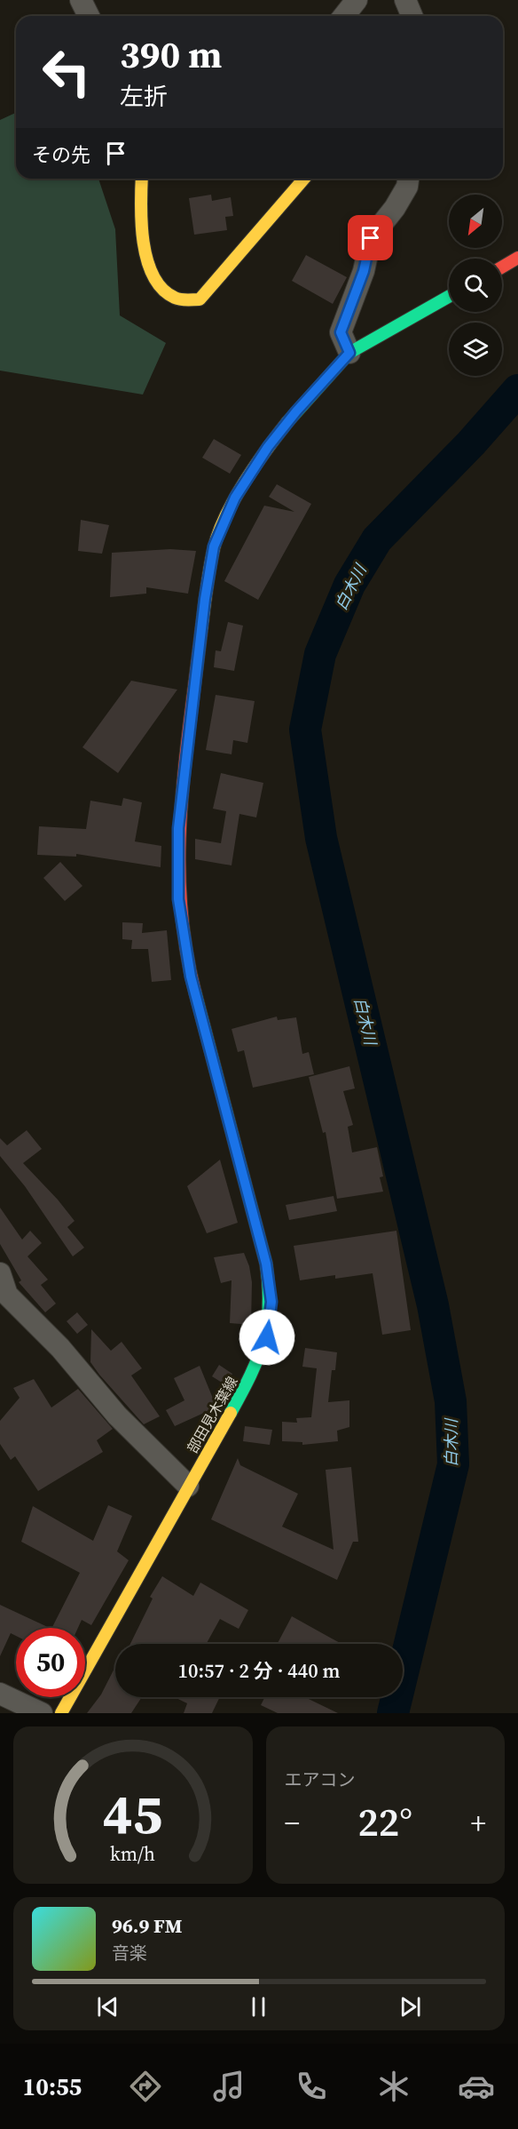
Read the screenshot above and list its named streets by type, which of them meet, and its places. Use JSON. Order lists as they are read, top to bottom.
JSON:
{
  "streets": {
    "main road": ["部田見木葉線"]
  },
  "water": ["白木川"],
  "north": "bottom left",
  "page": {
    "turn": ["390 m", "左折"],
    "then": "その先",
    "limit": "50",
    "trip": "10:57 · 2 分 · 440 m",
    "tile": "エアコン",
    "heat": ["−", "22°", "+"],
    "song": ["96.9 FM", "音楽"],
    "tabs": "10:55",
    "gauge": ["45", "km/h"]
  }
}
